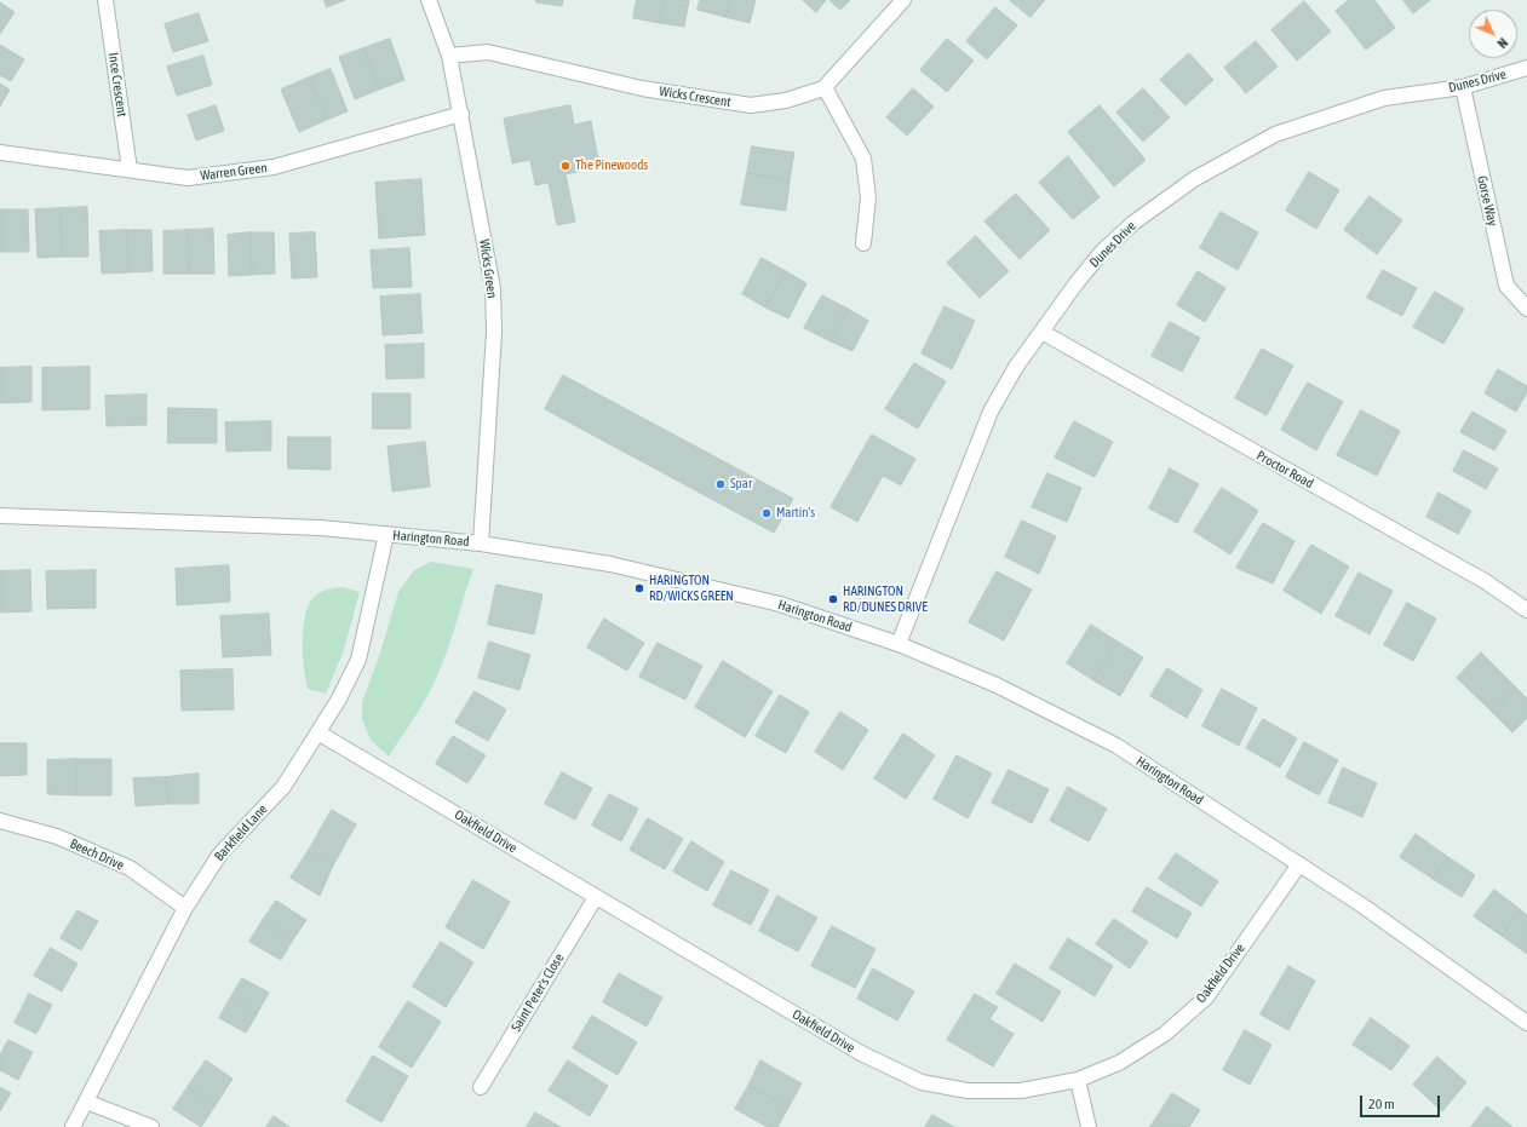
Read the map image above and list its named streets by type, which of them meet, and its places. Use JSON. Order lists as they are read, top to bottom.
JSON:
{
  "streets": {
    "street": [
      "Dunes Drive",
      "Ince Crescent",
      "Wicks Crescent",
      "Warren Green",
      "Gorse Way",
      "Wicks Green",
      "Proctor Road",
      "Harington Road",
      "Oakfield Drive",
      "Barkfield Lane",
      "Beech Drive",
      "Saint Peter's Close"
    ]
  },
  "crossings": [
    ["Dunes Drive", "Gorse Way"],
    ["Dunes Drive", "Proctor Road"],
    ["Dunes Drive", "Harington Road"],
    ["Ince Crescent", "Warren Green"],
    ["Wicks Crescent", "Wicks Green"],
    ["Warren Green", "Wicks Green"],
    ["Wicks Green", "Harington Road"],
    ["Harington Road", "Oakfield Drive"],
    ["Harington Road", "Barkfield Lane"],
    ["Oakfield Drive", "Barkfield Lane"],
    ["Oakfield Drive", "Saint Peter's Close"],
    ["Barkfield Lane", "Beech Drive"]
  ],
  "places": [
    "The Pinewoods",
    "Spar",
    "Martin's",
    "HARINGTON RD/WICKS GREEN",
    "HARINGTON RD/DUNES DRIVE"
  ],
  "scale_bar": "20 m",
  "north": "bottom right"
}
